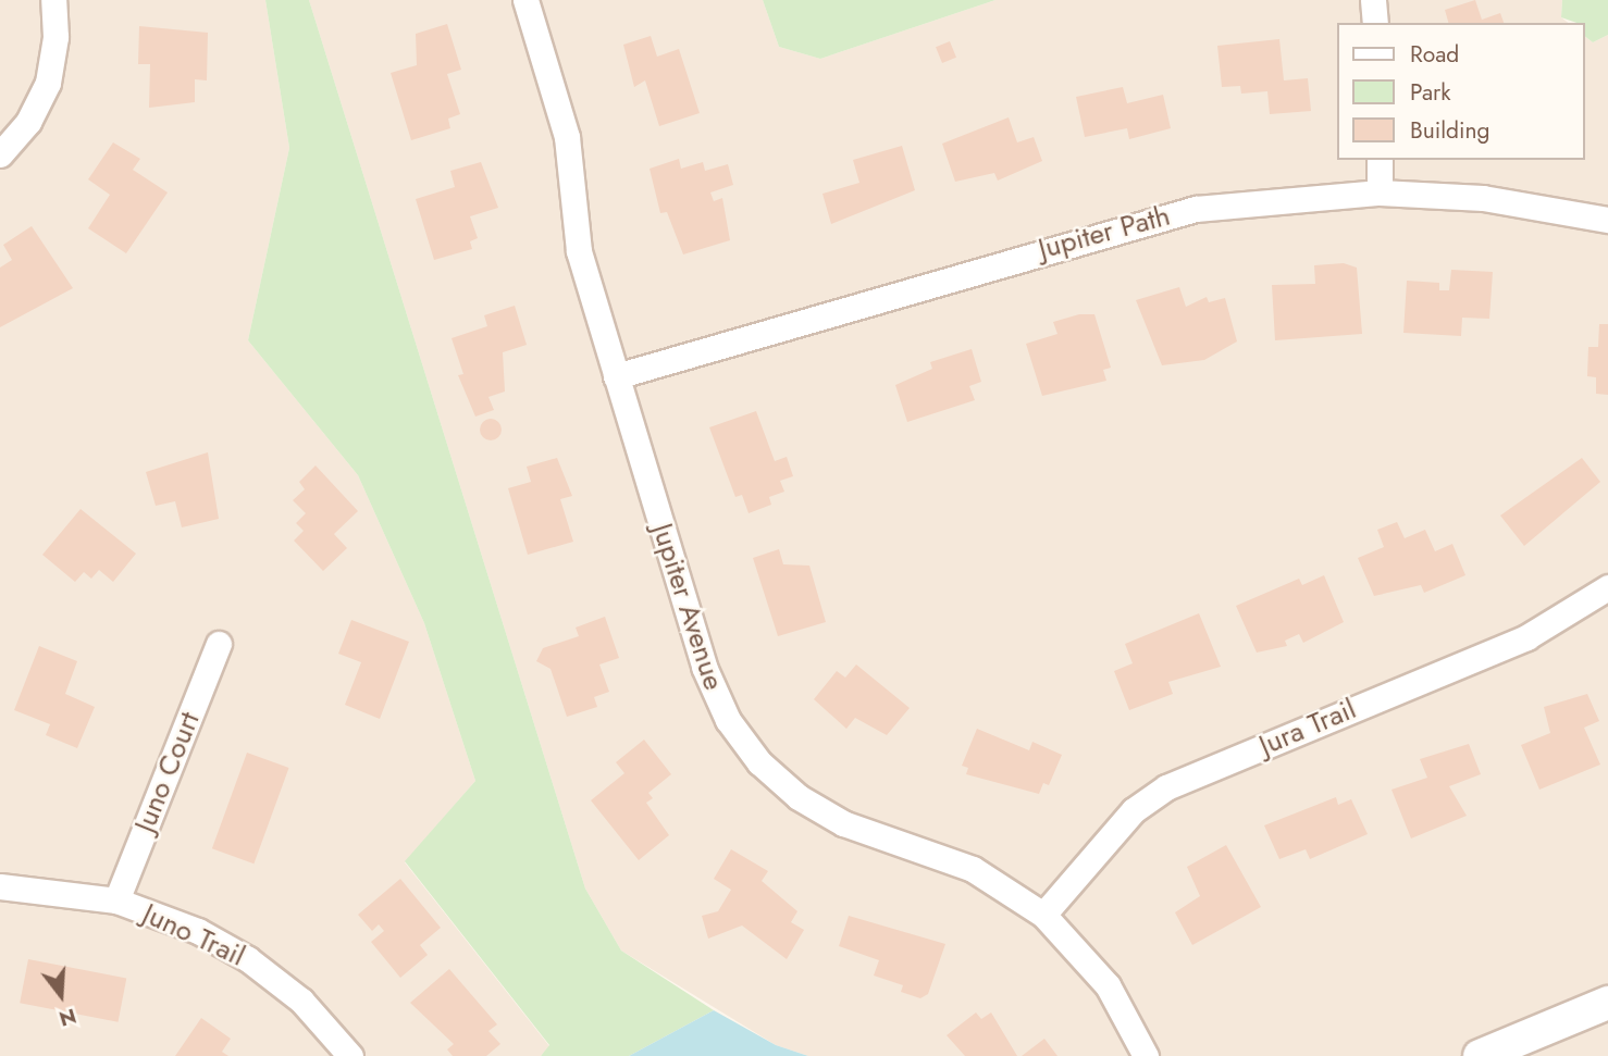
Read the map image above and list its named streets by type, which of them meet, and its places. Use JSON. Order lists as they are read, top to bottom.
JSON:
{
  "streets": {
    "street": [
      "Jupiter Path",
      "Jupiter Avenue",
      "Jura Trail",
      "Juno Court",
      "Juno Trail"
    ]
  },
  "crossings": [
    ["Jupiter Path", "Jupiter Avenue"],
    ["Jupiter Avenue", "Jura Trail"],
    ["Juno Court", "Juno Trail"]
  ],
  "legend": ["Road", "Park", "Building"],
  "north": "bottom"
}
